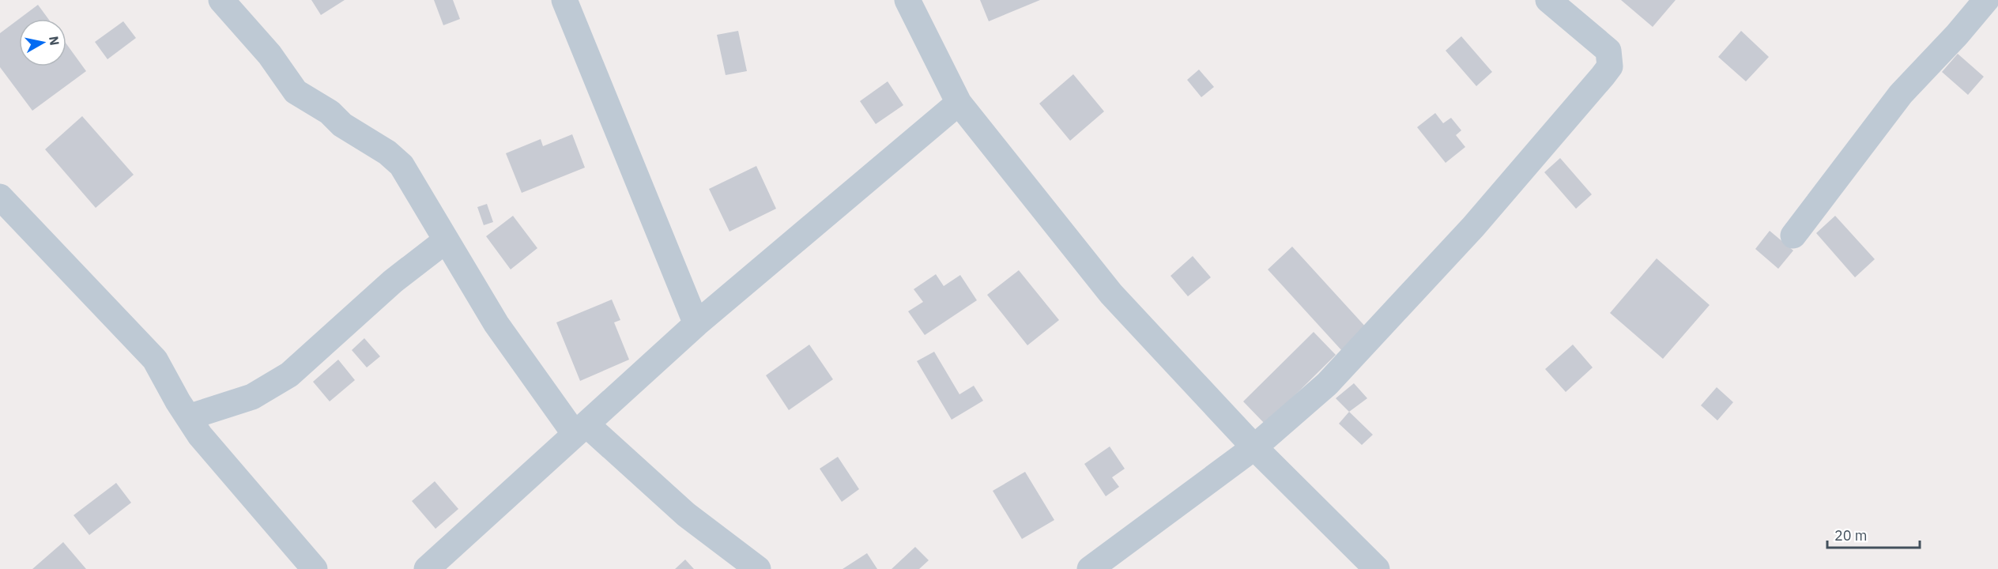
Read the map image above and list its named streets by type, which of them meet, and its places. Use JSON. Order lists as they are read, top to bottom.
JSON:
{
  "scale_bar": "20 m",
  "north": "right"
}
